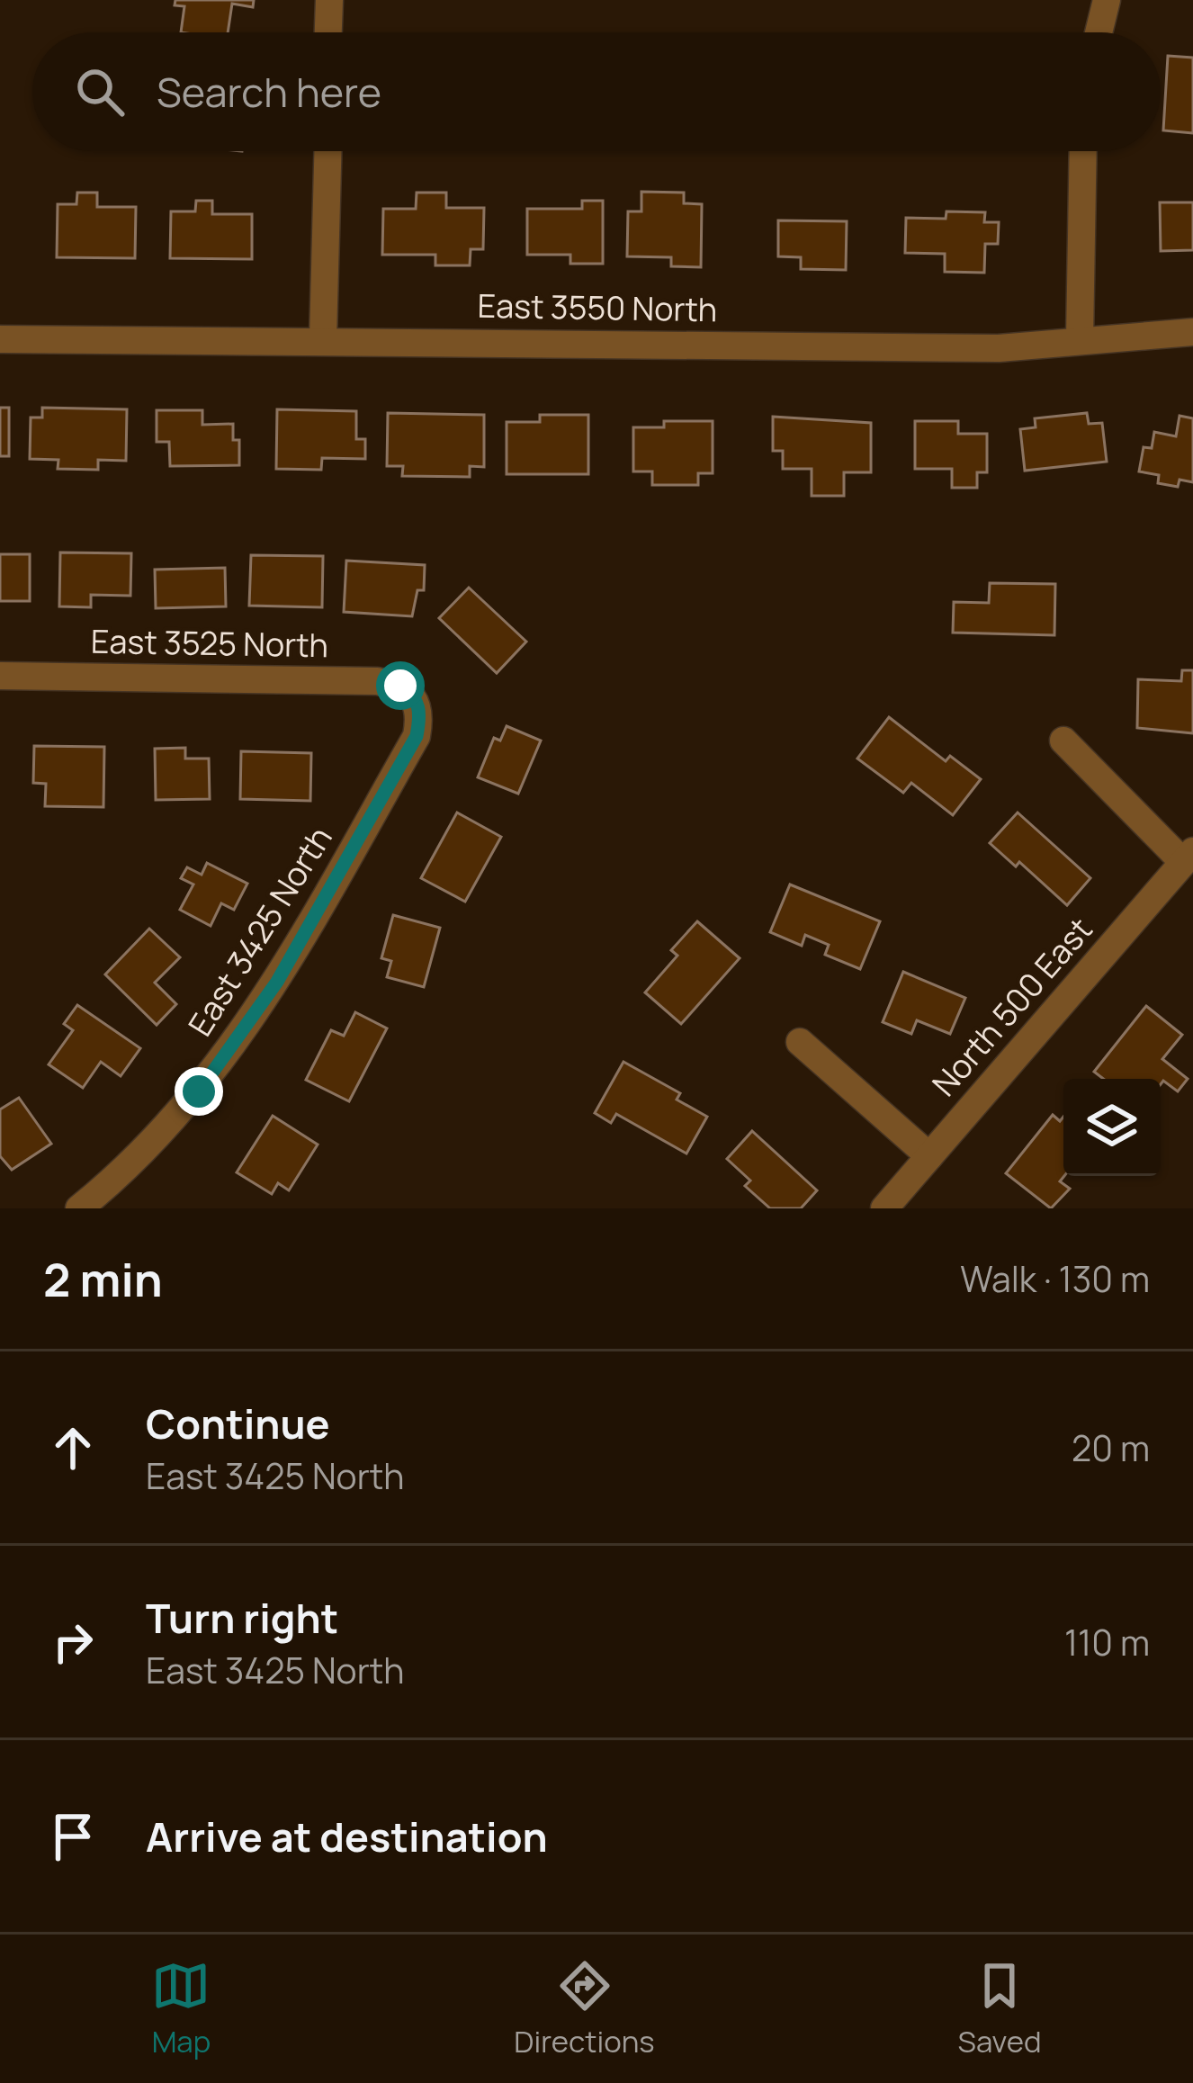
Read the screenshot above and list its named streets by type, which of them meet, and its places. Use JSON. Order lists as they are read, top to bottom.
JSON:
{
  "streets": {
    "street": [
      "East 3550 North",
      "East 3525 North",
      "East 3425 North",
      "North 500 East"
    ]
  },
  "crossings": [
    ["East 3525 North", "East 3425 North"]
  ],
  "page": {
    "search": "Search here",
    "heading": ["2 min", "Walk · 130 m"],
    "list": [
      ["Continue", "East 3425 North", "20 m"],
      ["Turn right", "East 3425 North", "110 m"],
      "Arrive at destination"
    ],
    "nav": ["Map", "Directions", "Saved"]
  }
}
